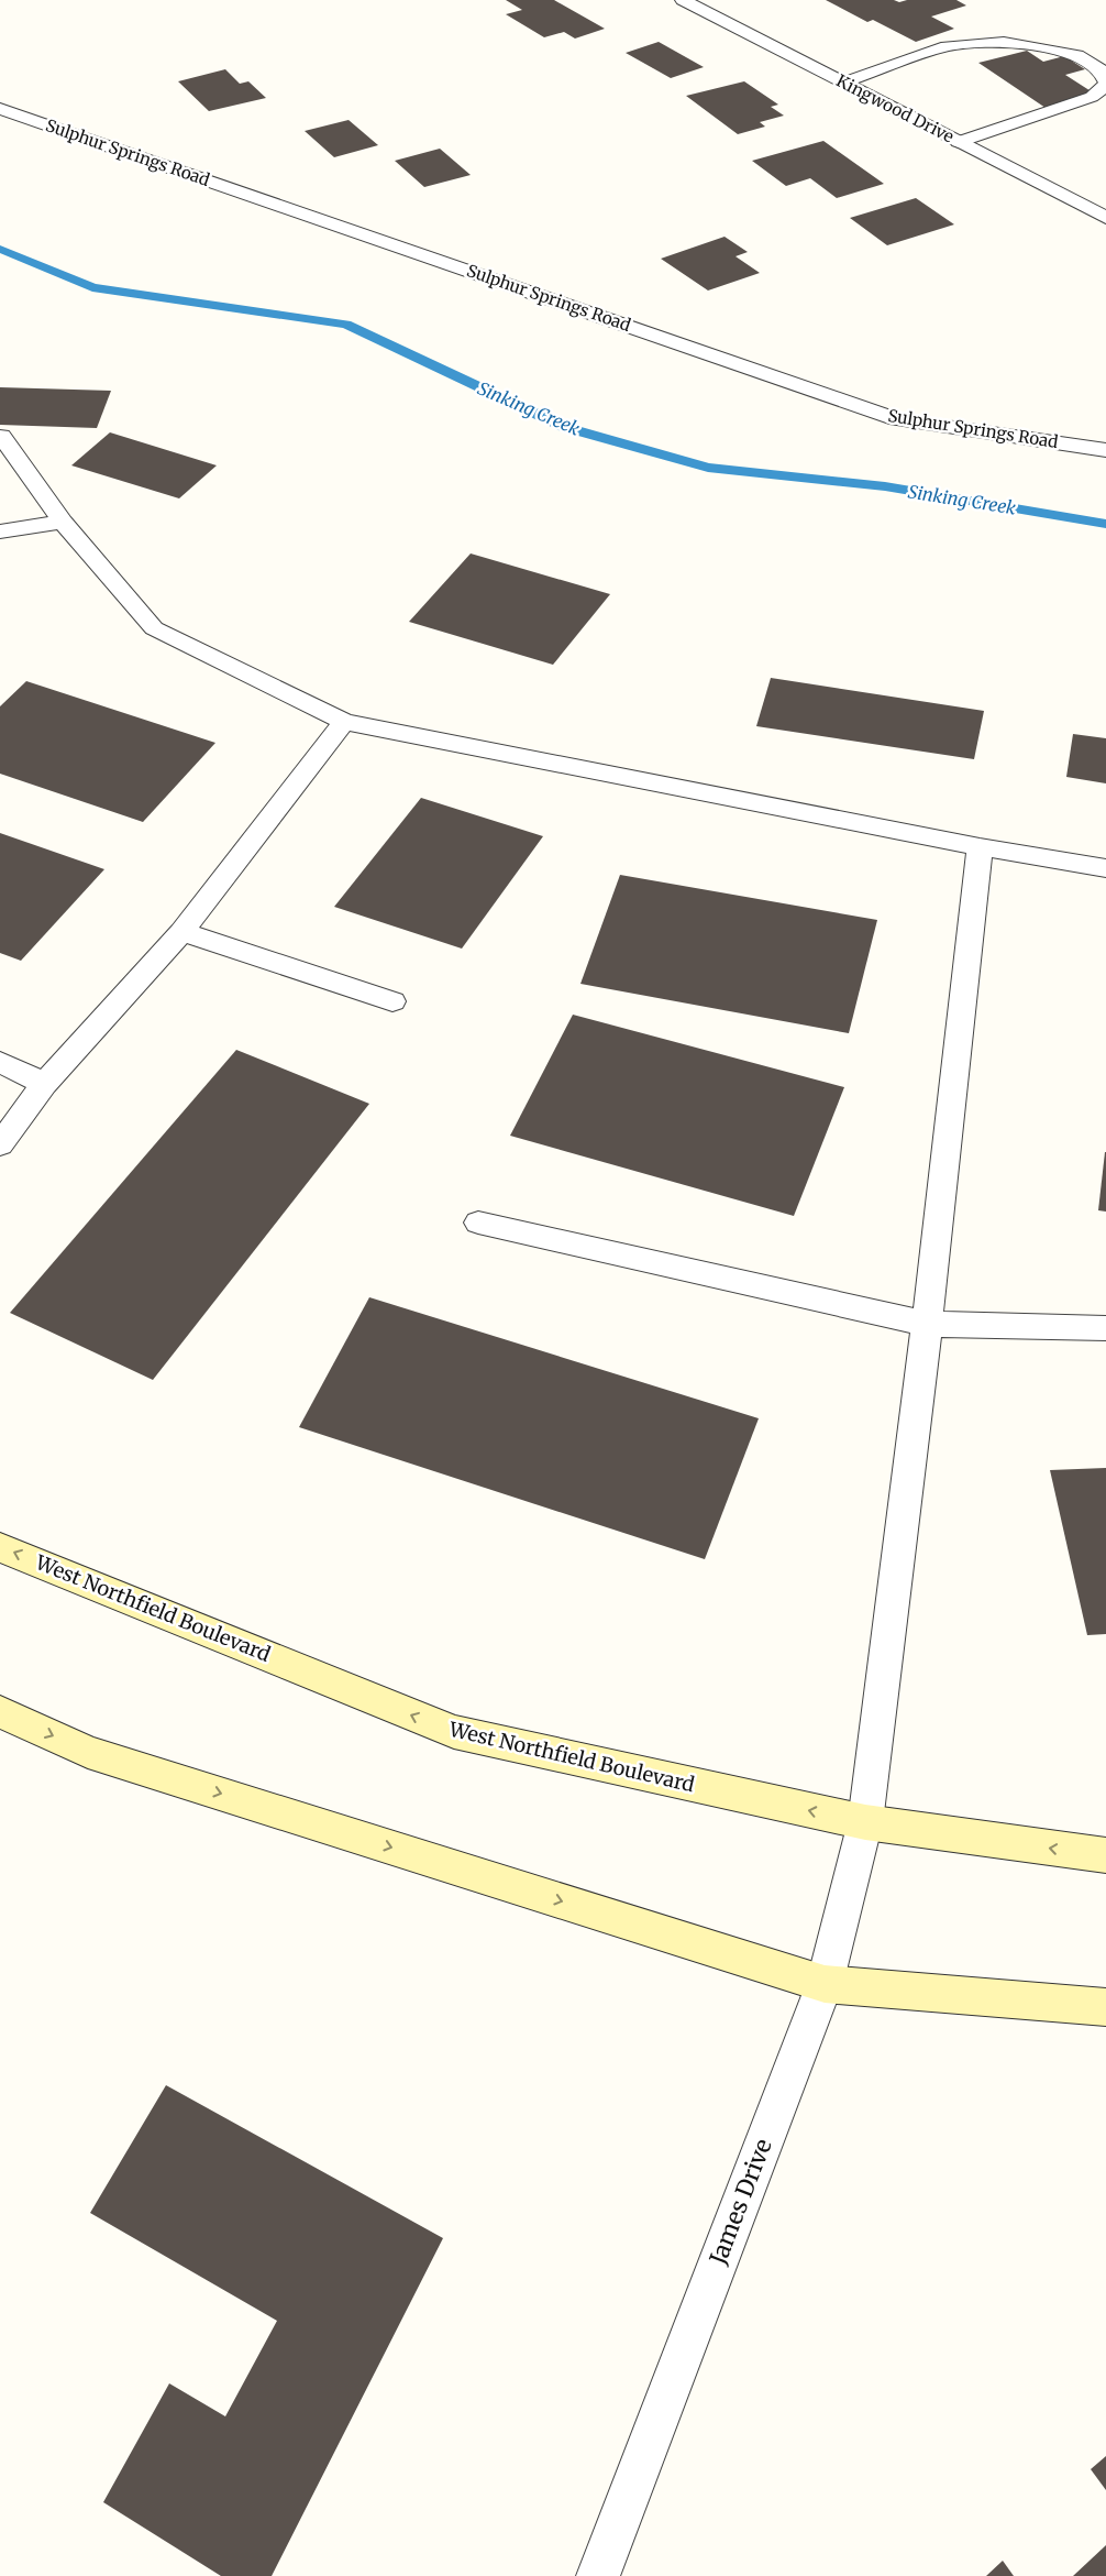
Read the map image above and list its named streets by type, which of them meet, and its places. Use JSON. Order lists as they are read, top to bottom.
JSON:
{
  "streets": {
    "main road": ["West Northfield Boulevard"],
    "street": ["Kingwood Drive", "Sulphur Springs Road", "James Drive"]
  },
  "crossings": [
    ["West Northfield Boulevard", "James Drive"]
  ],
  "water": ["Sinking Creek"]
}
